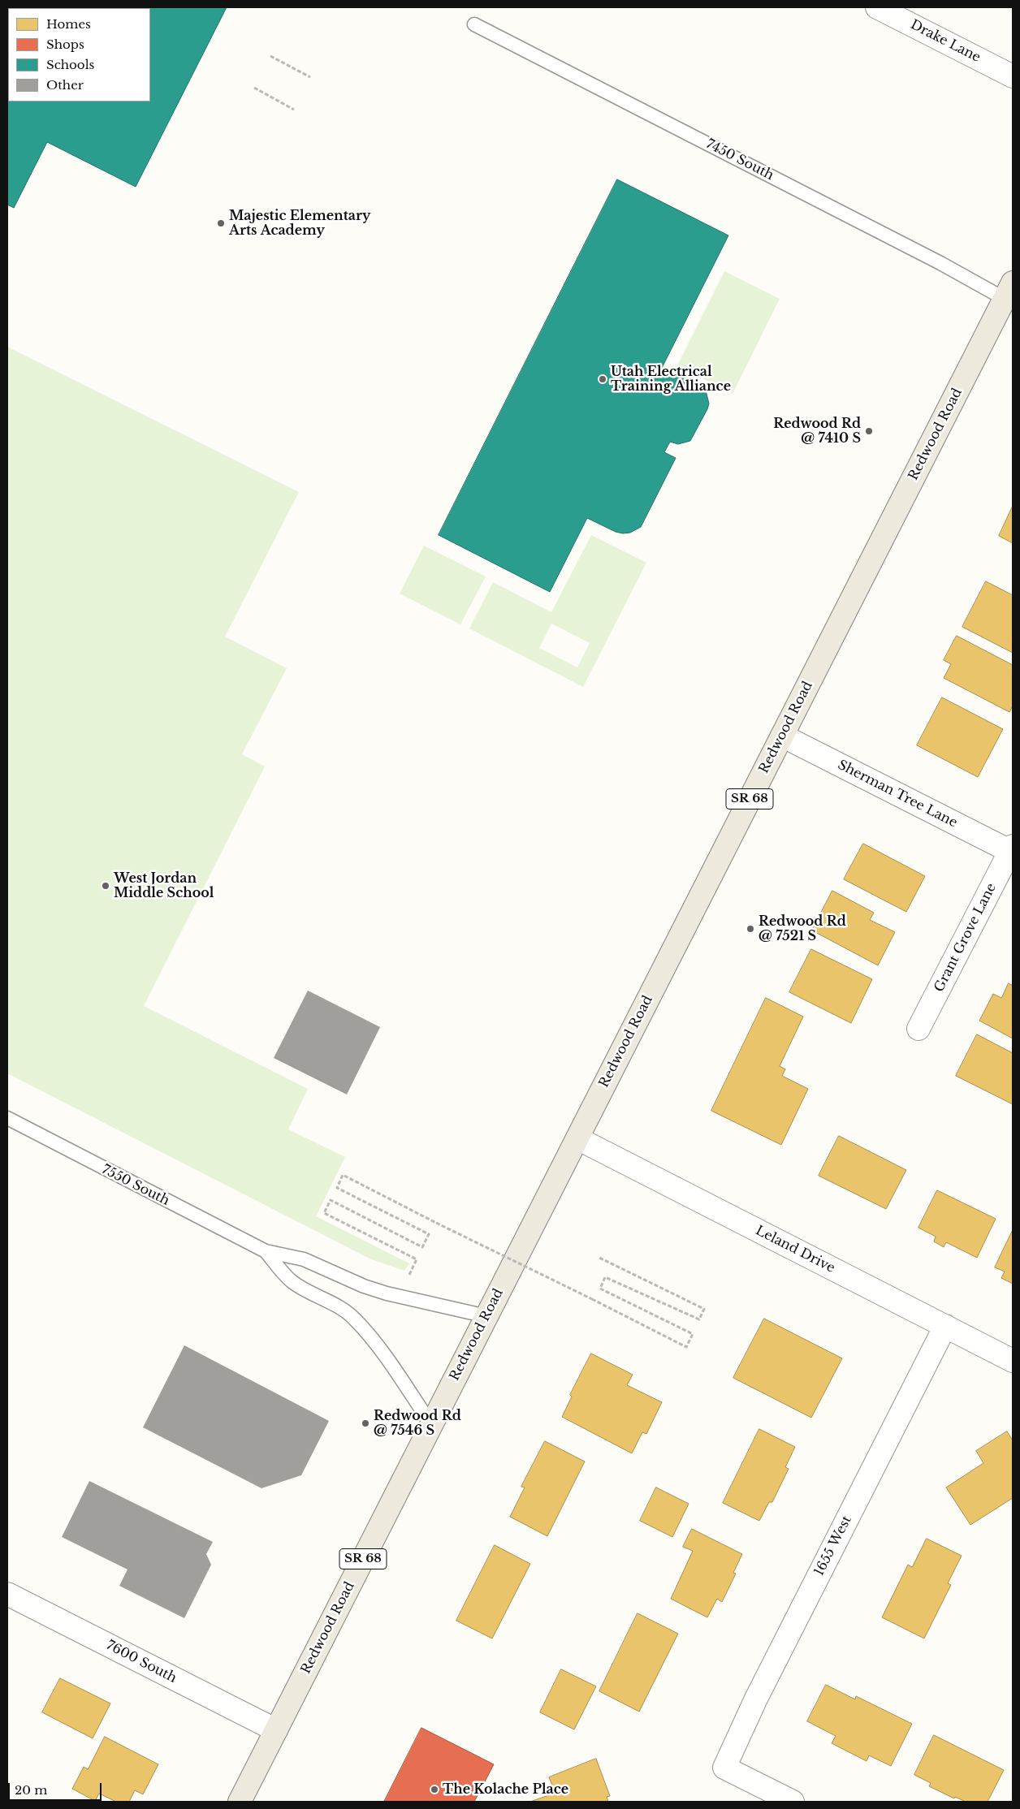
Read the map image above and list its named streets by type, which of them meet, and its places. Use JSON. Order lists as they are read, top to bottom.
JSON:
{
  "streets": {
    "main road": ["Redwood Road", "SR 68"],
    "street": [
      "Drake Lane",
      "Sherman Tree Lane",
      "Grant Grove Lane",
      "Leland Drive",
      "1655 West",
      "7600 South"
    ],
    "lane": ["7450 South", "7550 South"]
  },
  "crossings": [
    ["7450 South", "Redwood Road"],
    ["Redwood Road", "Sherman Tree Lane"],
    ["Redwood Road", "7550 South"],
    ["Redwood Road", "Leland Drive"],
    ["Redwood Road", "7600 South"],
    ["Sherman Tree Lane", "Grant Grove Lane"],
    ["Leland Drive", "1655 West"]
  ],
  "places": [
    "Majestic Elementary Arts Academy",
    "Utah Electrical Training Alliance",
    "Redwood Rd @ 7410 S",
    "West Jordan Middle School",
    "Redwood Rd @ 7521 S",
    "Redwood Rd @ 7546 S",
    "The Kolache Place"
  ],
  "legend": [
    "Homes",
    "Shops",
    "Schools",
    "Other"
  ],
  "scale_bar": "20 m"
}
